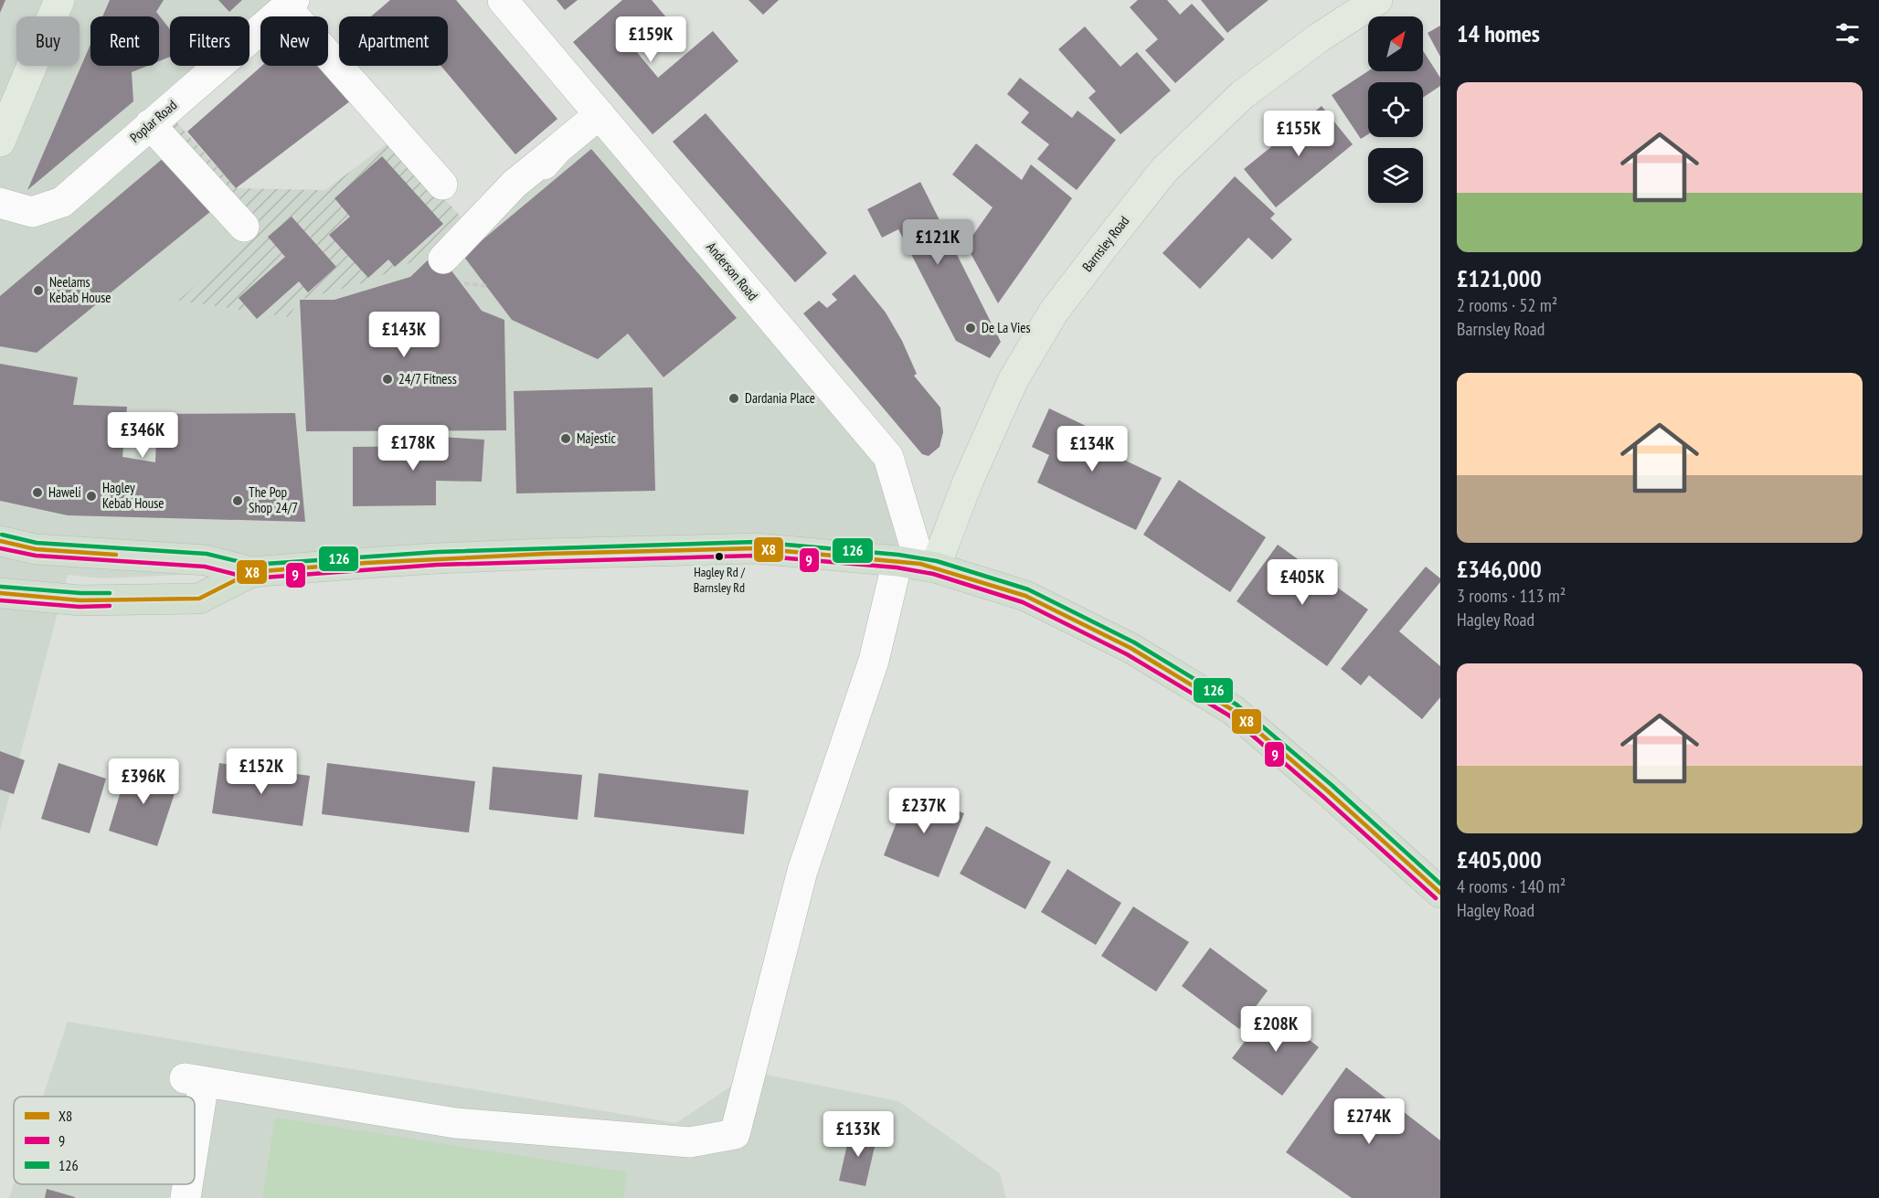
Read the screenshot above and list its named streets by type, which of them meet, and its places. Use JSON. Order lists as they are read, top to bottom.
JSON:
{
  "streets": {
    "main road": ["Barnsley Road"],
    "street": ["Poplar Road", "Anderson Road"]
  },
  "crossings": [
    ["Barnsley Road", "Anderson Road"]
  ],
  "places": [
    "Neelams Kebab House",
    "De La Vies",
    "24/7 Fitness",
    "Dardania Place",
    "Majestic",
    "Haweli",
    "Hagley Kebab House",
    "The Pop Shop 24/7",
    "Hagley Rd / Barnsley Rd"
  ],
  "lines": ["transit line 126", "transit line X8", "transit line 9"],
  "legend": ["X8", "9", "126"],
  "north": "top right",
  "page": {
    "heading": "14 homes",
    "price": [
      "£159K",
      "£155K",
      "£121K",
      "£143K",
      "£346K",
      "£178K",
      "£134K",
      "£405K",
      "£152K",
      "£396K",
      "£237K",
      "£208K",
      "£274K",
      "£133K"
    ],
    "chip": [
      "Buy",
      "Rent",
      "Filters",
      "New",
      "Apartment"
    ],
    "list": [
      {
        "name": "£121,000",
        "note": "2 rooms · 52 m² · Barnsley Road"
      },
      {
        "name": "£346,000",
        "note": "3 rooms · 113 m² · Hagley Road"
      },
      {
        "name": "£405,000",
        "note": "4 rooms · 140 m² · Hagley Road"
      }
    ]
  }
}
